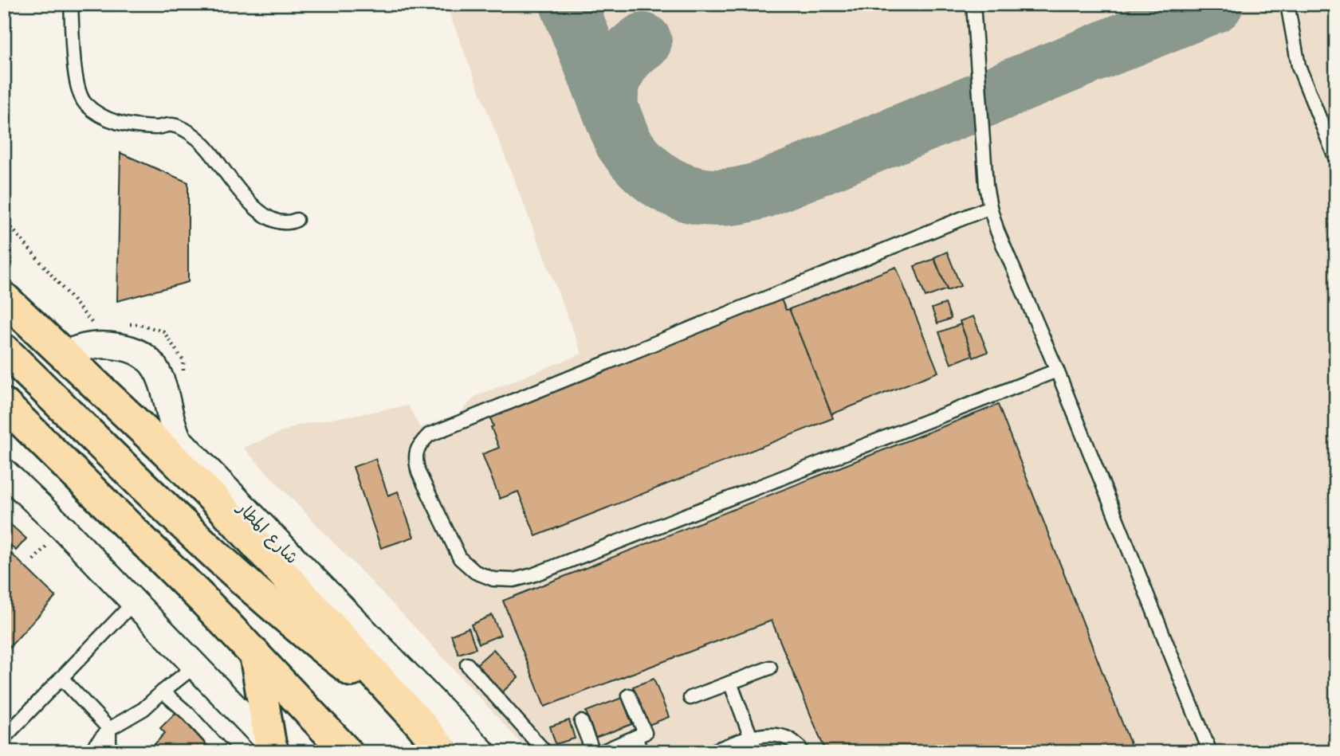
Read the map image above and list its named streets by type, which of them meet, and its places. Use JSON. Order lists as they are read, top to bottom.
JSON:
{
  "streets": {
    "highway": ["شارع المطار"]
  }
}
